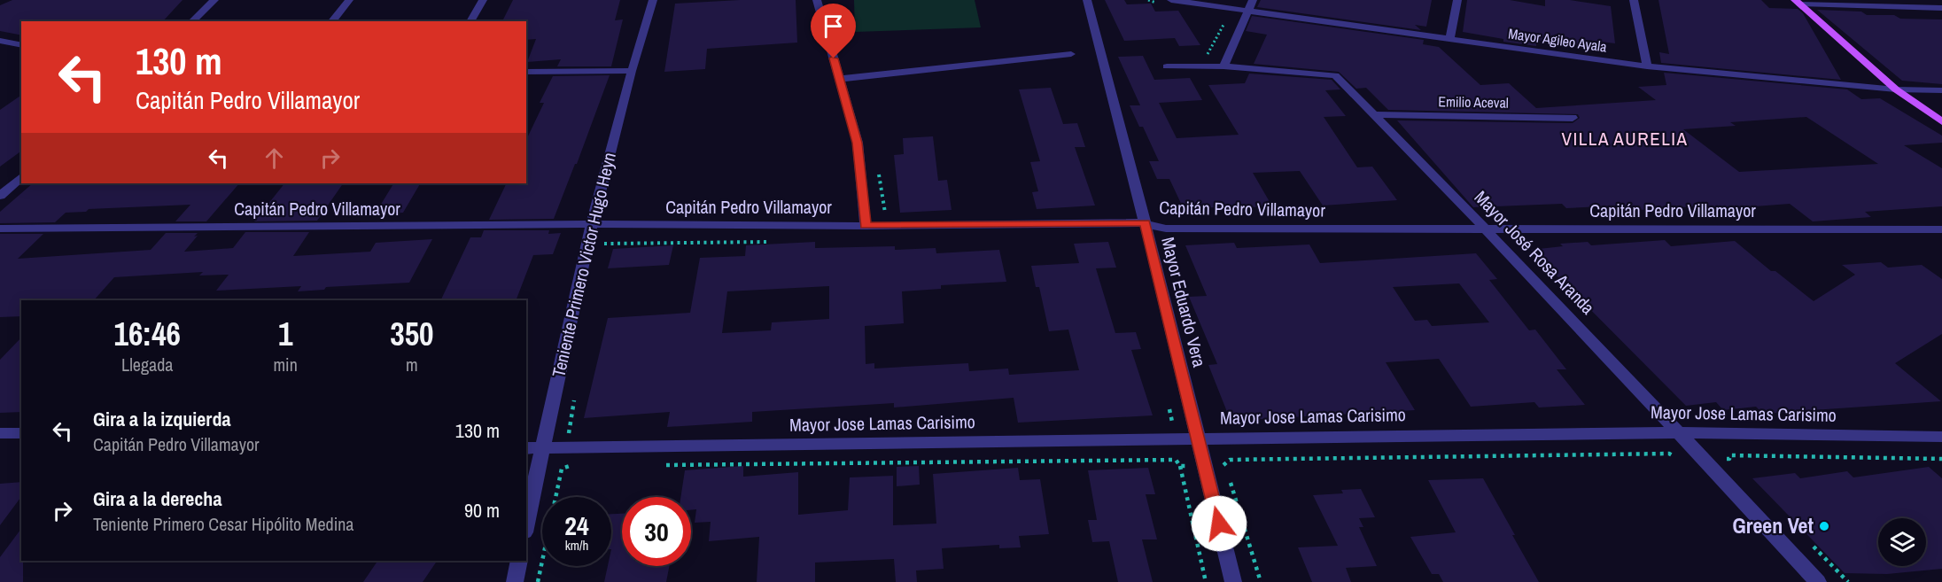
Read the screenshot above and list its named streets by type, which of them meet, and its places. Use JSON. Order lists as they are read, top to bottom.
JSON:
{
  "streets": {
    "street": [
      "Mayor Agileo Ayala",
      "Emilio Aceval",
      "Capitán Pedro Villamayor",
      "Mayor José Rosa Aranda",
      "Teniente Primero Victor Hugo Heyn",
      "Mayor Eduardo Vera",
      "Mayor Jose Lamas Carisimo"
    ]
  },
  "crossings": [
    ["Emilio Aceval", "Mayor José Rosa Aranda"],
    ["Capitán Pedro Villamayor", "Mayor José Rosa Aranda"],
    ["Capitán Pedro Villamayor", "Teniente Primero Victor Hugo Heyn"],
    ["Capitán Pedro Villamayor", "Mayor Eduardo Vera"],
    ["Mayor José Rosa Aranda", "Mayor Jose Lamas Carisimo"],
    ["Teniente Primero Victor Hugo Heyn", "Mayor Jose Lamas Carisimo"],
    ["Mayor Eduardo Vera", "Mayor Jose Lamas Carisimo"]
  ],
  "districts": ["VILLA AURELIA"],
  "places": ["Green Vet"],
  "page": {
    "turn": ["130 m", "Capitán Pedro Villamayor"],
    "eta": [
      "16:46",
      "Llegada",
      "1",
      "min",
      "350",
      "m"
    ],
    "list": [
      {
        "name": "Gira a la izquierda",
        "note": "Capitán Pedro Villamayor",
        "value": "130 m"
      },
      {
        "name": "Gira a la derecha",
        "note": "Teniente Primero Cesar Hipólito Medina",
        "value": "90 m"
      }
    ],
    "speed": "24 km/h",
    "limit": "30"
  }
}
